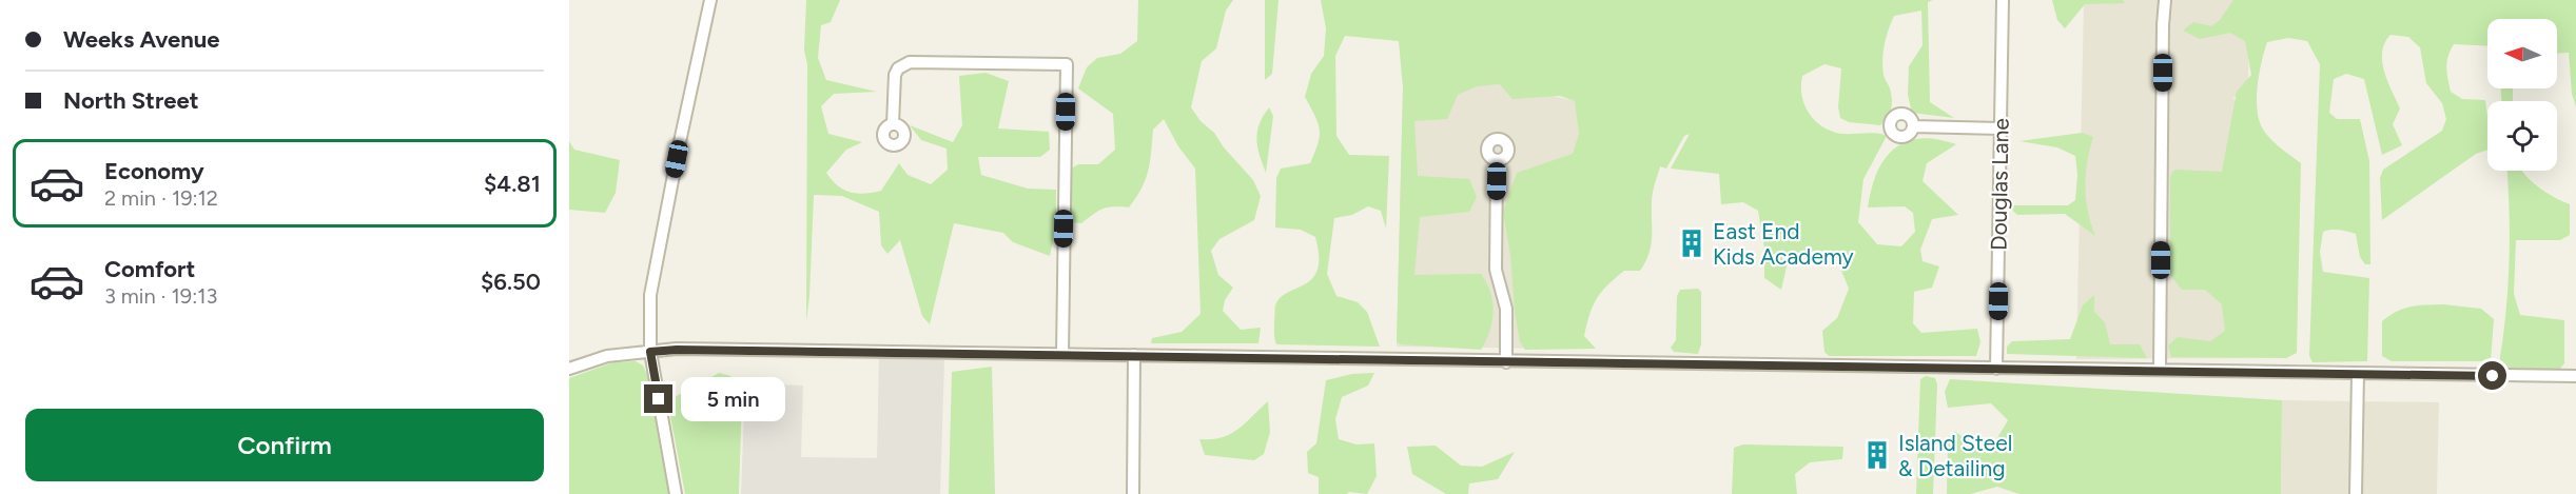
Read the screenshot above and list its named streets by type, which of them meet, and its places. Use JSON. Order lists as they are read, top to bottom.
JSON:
{
  "streets": {
    "street": ["Douglas Lane"]
  },
  "places": {
    "building": ["East End Kids Academy", "Island Steel & Detailing"]
  },
  "north": "left",
  "page": {
    "banner": ["Weeks Avenue", "North Street"],
    "list": [
      {
        "name": "Economy",
        "note": "2 min · 19:12",
        "value": "$4.81"
      },
      {
        "name": "Comfort",
        "note": "3 min · 19:13",
        "value": "$6.50"
      }
    ],
    "bubble": "5 min",
    "buttons": "Confirm"
  }
}
